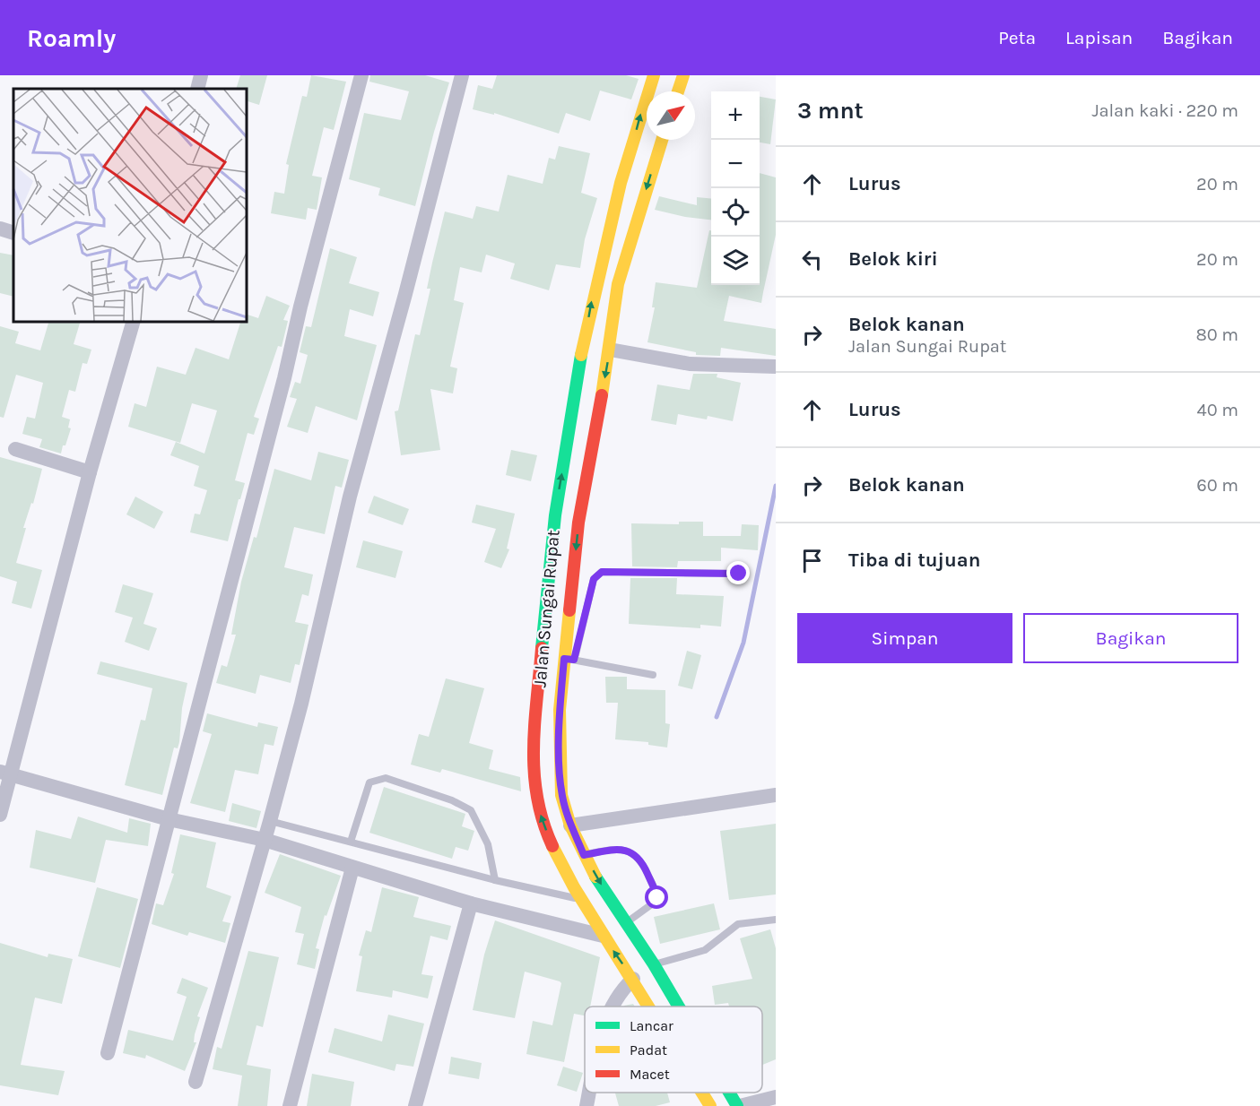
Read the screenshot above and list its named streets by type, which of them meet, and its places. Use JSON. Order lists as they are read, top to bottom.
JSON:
{
  "streets": {
    "main road": ["Jalan Sungai Rupat"]
  },
  "legend": ["Lancar", "Padat", "Macet"],
  "north": "top right",
  "page": {
    "header": "Roamly",
    "nav": ["Peta", "Lapisan", "Bagikan"],
    "heading": ["3 mnt", "Jalan kaki · 220 m"],
    "map_buttons": ["+", "−"],
    "list": [
      ["Lurus", "20 m"],
      ["Belok kiri", "20 m"],
      ["Belok kanan", "Jalan Sungai Rupat", "80 m"],
      ["Lurus", "40 m"],
      ["Belok kanan", "60 m"],
      "Tiba di tujuan"
    ],
    "buttons": ["Simpan", "Bagikan"]
  }
}
